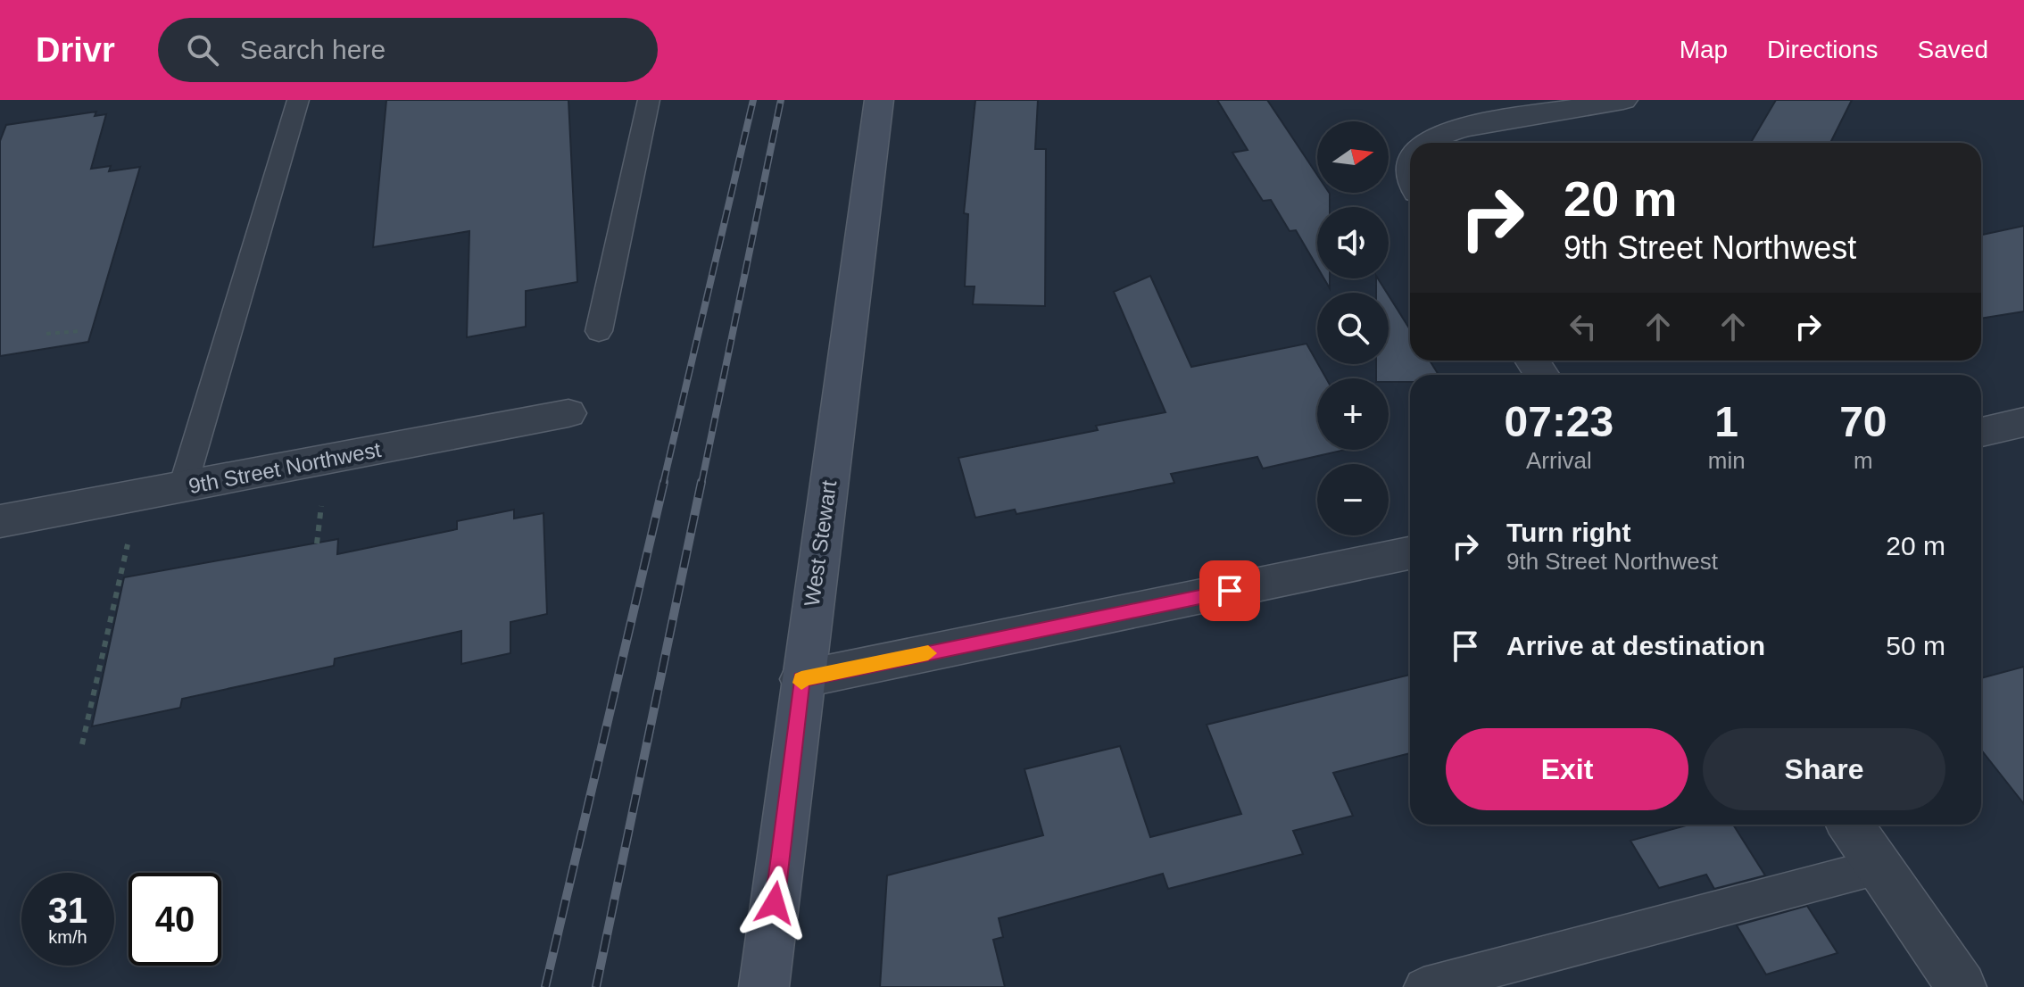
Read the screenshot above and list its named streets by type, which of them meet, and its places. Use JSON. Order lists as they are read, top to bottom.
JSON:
{
  "streets": {
    "street": ["9th Street Northwest", "West Stewart"]
  },
  "north": "right",
  "page": {
    "header": "Drivr",
    "search": "Search here",
    "nav": ["Map", "Directions", "Saved"],
    "map_buttons": ["+", "−"],
    "turn": ["20 m", "9th Street Northwest"],
    "eta": [
      "07:23",
      "Arrival",
      "1",
      "min",
      "70",
      "m"
    ],
    "list": [
      {
        "name": "Turn right",
        "note": "9th Street Northwest",
        "value": "20 m"
      },
      {
        "name": "Arrive at destination",
        "value": "50 m"
      }
    ],
    "buttons": ["Exit", "Share"],
    "speed": "31 km/h",
    "limit": "40"
  }
}
